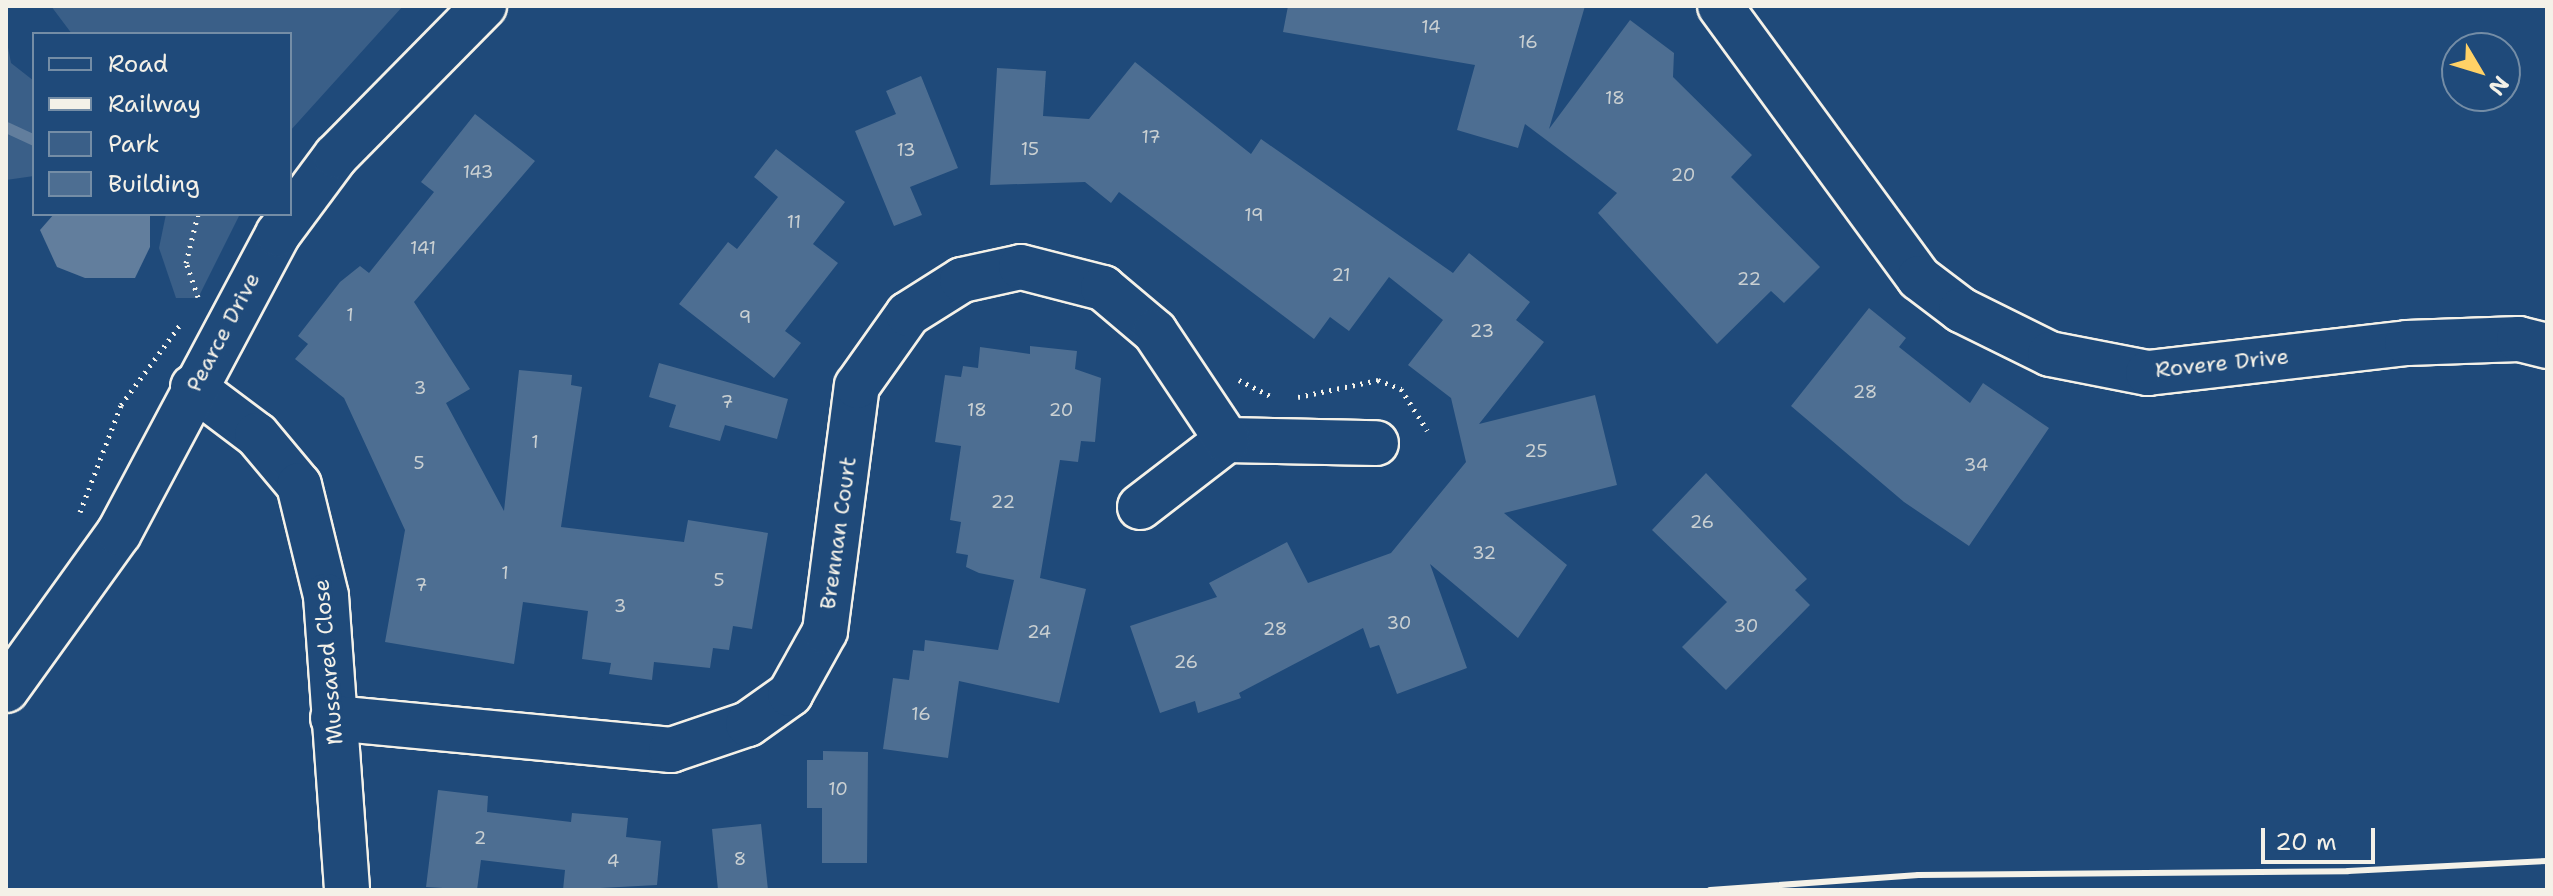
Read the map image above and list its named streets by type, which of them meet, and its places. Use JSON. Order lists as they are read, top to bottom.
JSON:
{
  "streets": {
    "street": [
      "Pearce Drive",
      "Rovere Drive",
      "Brennan Court",
      "Mussared Close"
    ]
  },
  "crossings": [
    ["Pearce Drive", "Mussared Close"],
    ["Brennan Court", "Mussared Close"]
  ],
  "house_numbers": [
    "14",
    "16",
    "18",
    "17",
    "15",
    "13",
    "143",
    "20",
    "19",
    "11",
    "141",
    "21",
    "22",
    "1",
    "9",
    "23",
    "3",
    "28",
    "7",
    "18",
    "20",
    "1",
    "25",
    "5",
    "34",
    "22",
    "26",
    "32",
    "1",
    "5",
    "7",
    "3",
    "30",
    "30",
    "28",
    "24",
    "26",
    "16",
    "10",
    "2",
    "8",
    "4"
  ],
  "legend": [
    "Road",
    "Railway",
    "Park",
    "Building"
  ],
  "scale_bar": "20 m",
  "north": "bottom right"
}
